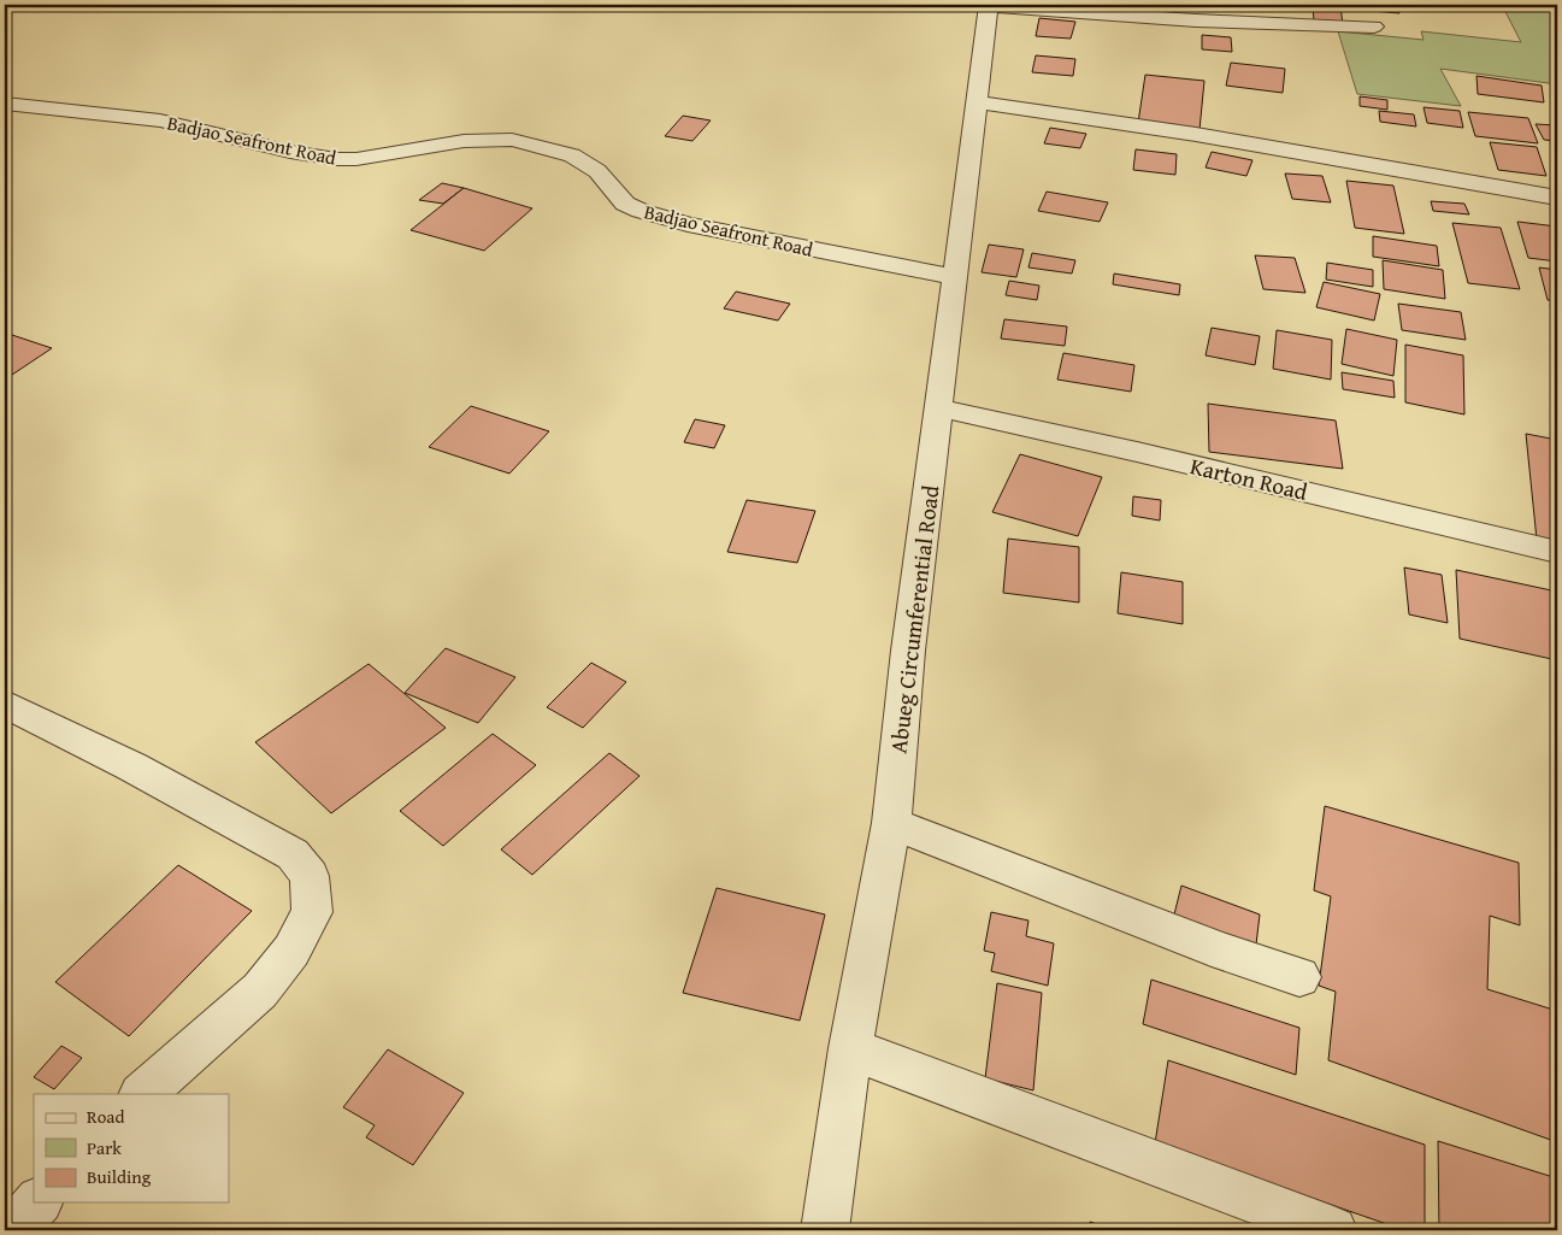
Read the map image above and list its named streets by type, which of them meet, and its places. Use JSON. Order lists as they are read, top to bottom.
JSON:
{
  "streets": {
    "street": ["Badjao Seafront Road", "Karton Road", "Abueg Circumferential Road"]
  },
  "crossings": [
    ["Badjao Seafront Road", "Abueg Circumferential Road"],
    ["Karton Road", "Abueg Circumferential Road"]
  ],
  "legend": ["Road", "Park", "Building"]
}
